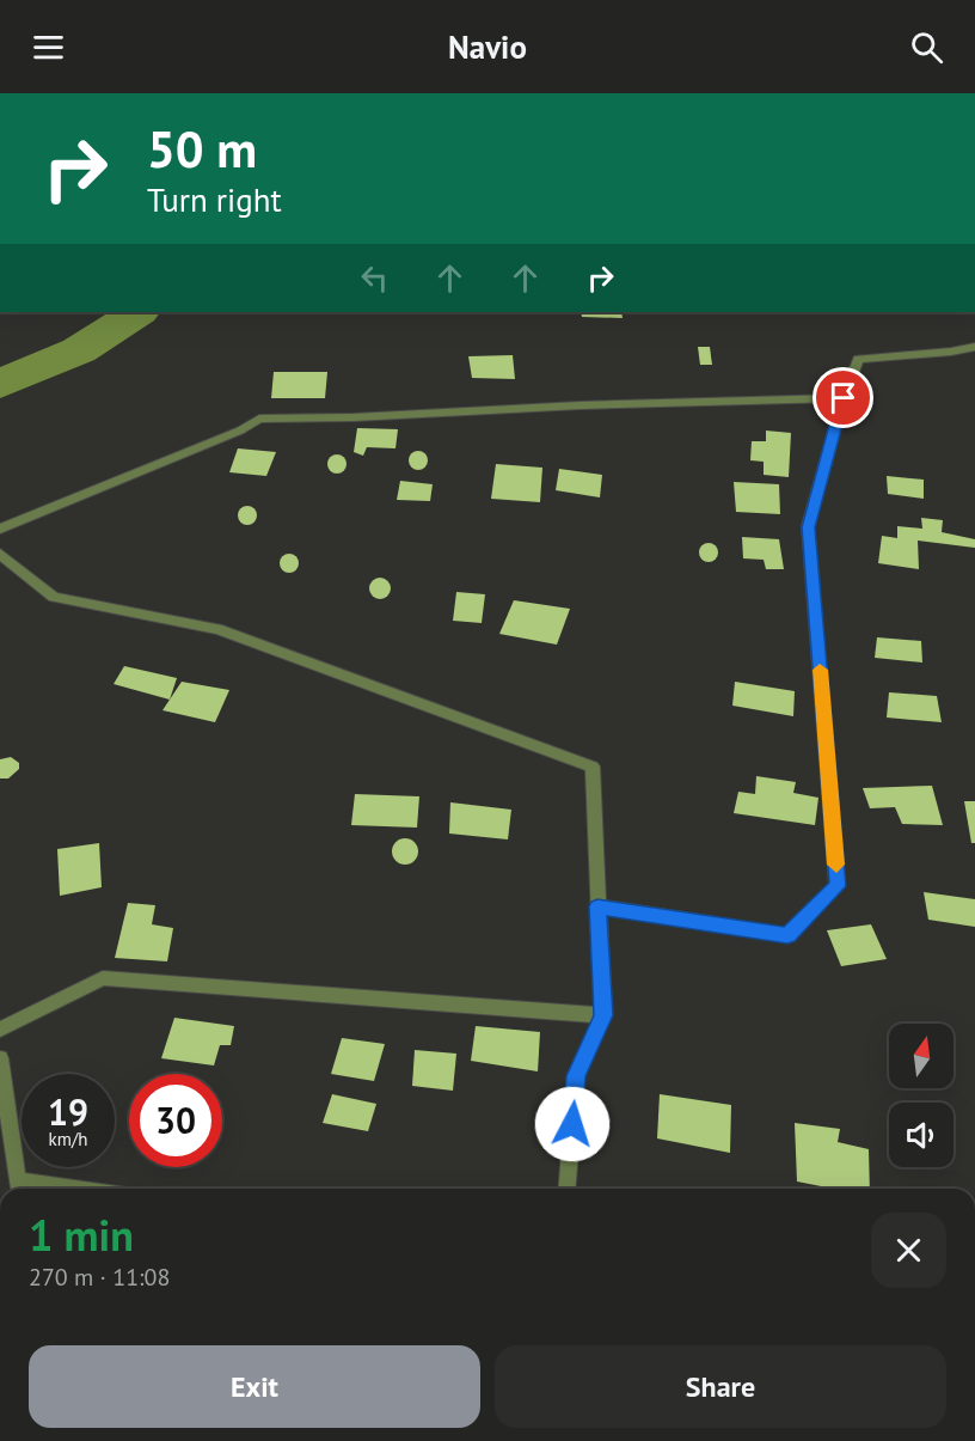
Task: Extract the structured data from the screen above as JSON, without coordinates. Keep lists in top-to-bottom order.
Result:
{
  "north": "top",
  "page": {
    "header": "Navio",
    "turn": ["50 m", "Turn right"],
    "speed": "19 km/h",
    "limit": "30",
    "heading": ["1 min", "270 m · 11:08"],
    "buttons": ["Exit", "Share"]
  }
}
